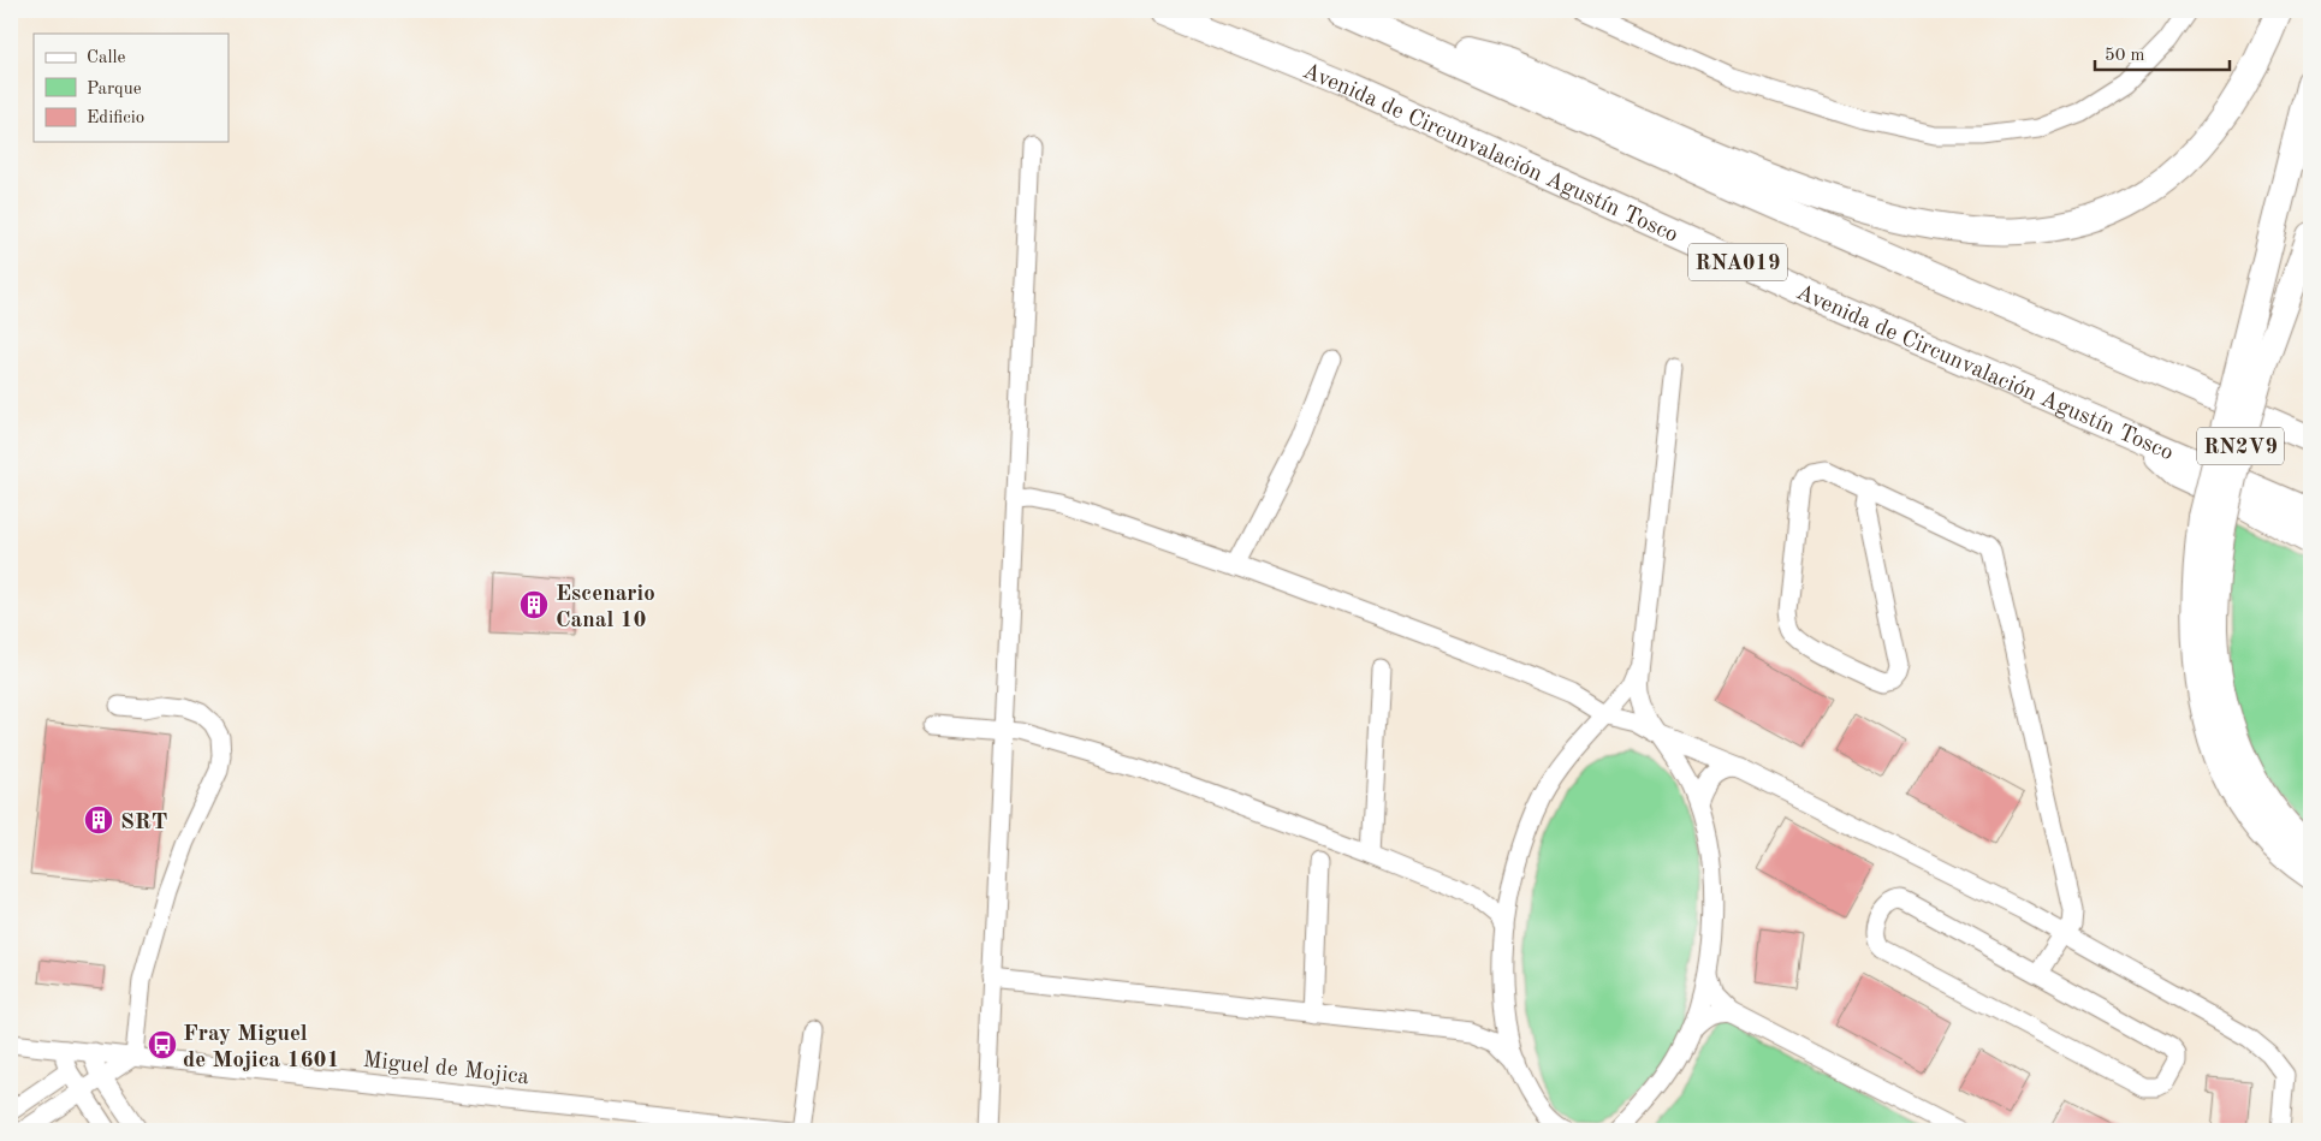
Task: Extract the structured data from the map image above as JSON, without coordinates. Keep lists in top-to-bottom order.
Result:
{
  "streets": {
    "highway": ["Avenida de Circunvalación Agustín Tosco", "RNA019", "RN2V9"],
    "street": ["Miguel de Mojica"]
  },
  "places": {
    "building": ["Escenario Canal 10", "SRT"],
    "bus stop": ["Fray Miguel de Mojica 1601"]
  },
  "legend": ["Calle", "Parque", "Edificio"],
  "scale_bar": "50 m"
}
